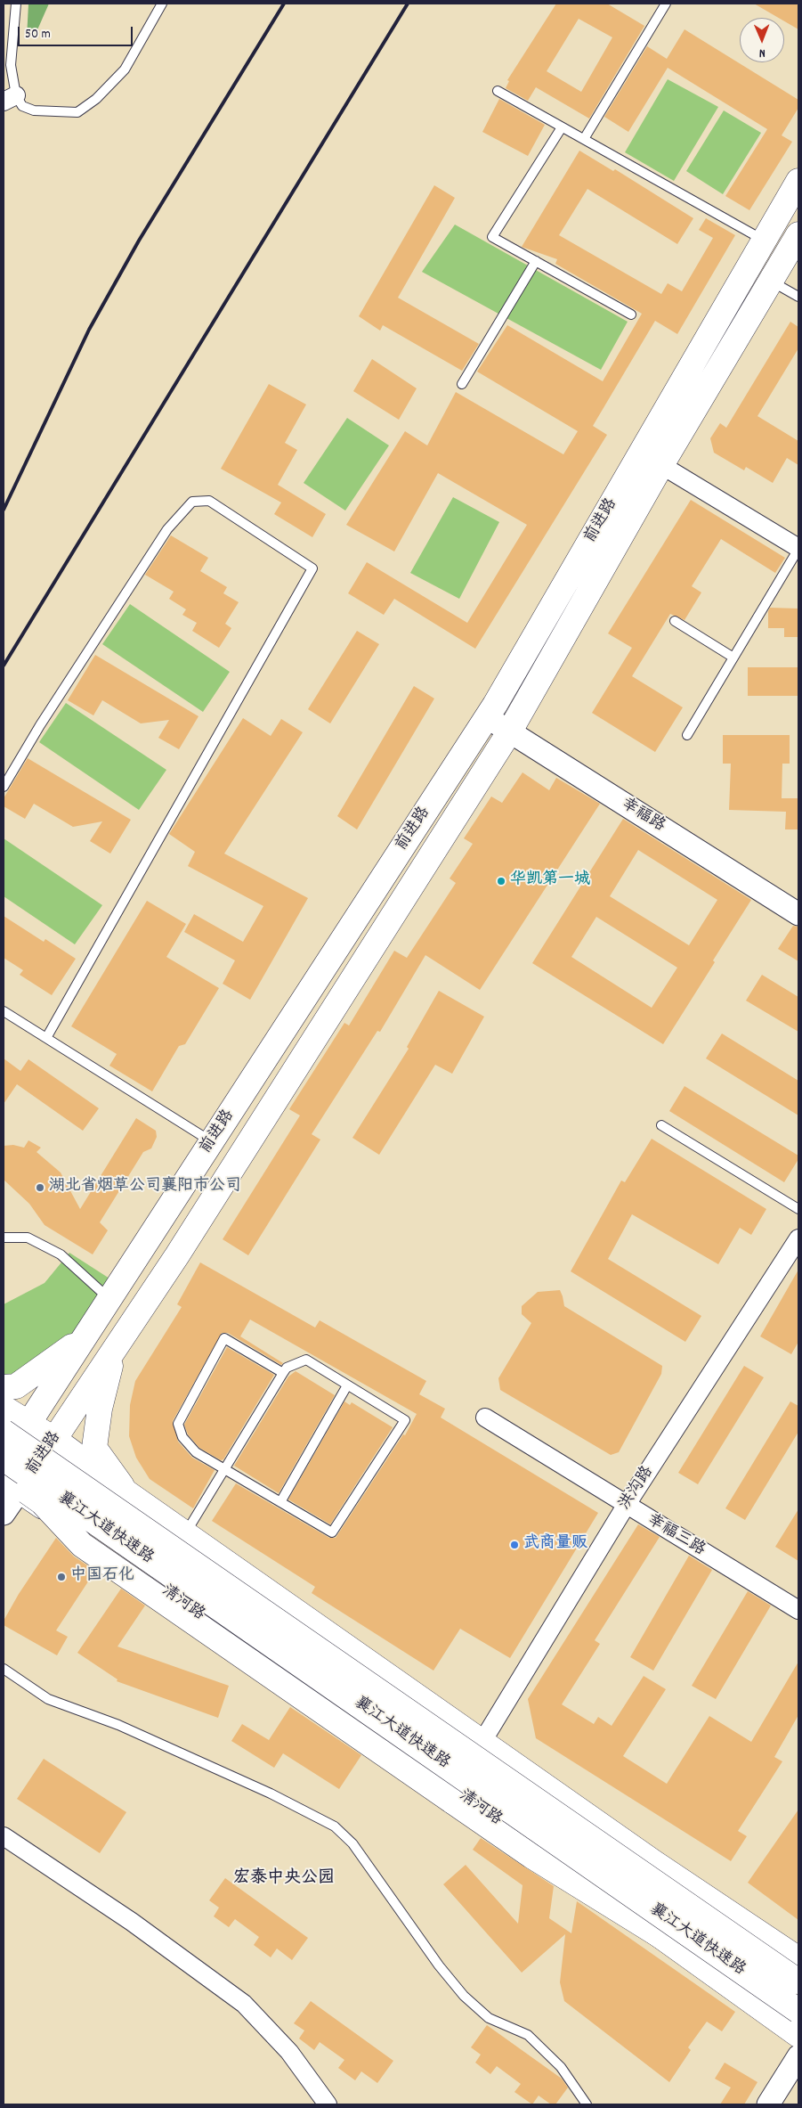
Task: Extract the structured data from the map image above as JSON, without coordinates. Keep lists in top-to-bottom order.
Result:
{
  "streets": {
    "main road": ["前进路", "襄江大道快速路", "清河路"],
    "street": ["幸福路", "洪沟路", "幸福三路"]
  },
  "crossings": [
    ["前进路", "幸福路"],
    ["前进路", "清河路"],
    ["洪沟路", "幸福三路"]
  ],
  "districts": ["宏泰中央公园"],
  "places": [
    "华凯第一城",
    "湖北省烟草公司襄阳市公司",
    "武商量贩",
    "中国石化"
  ],
  "scale_bar": "50 m",
  "north": "bottom"
}
